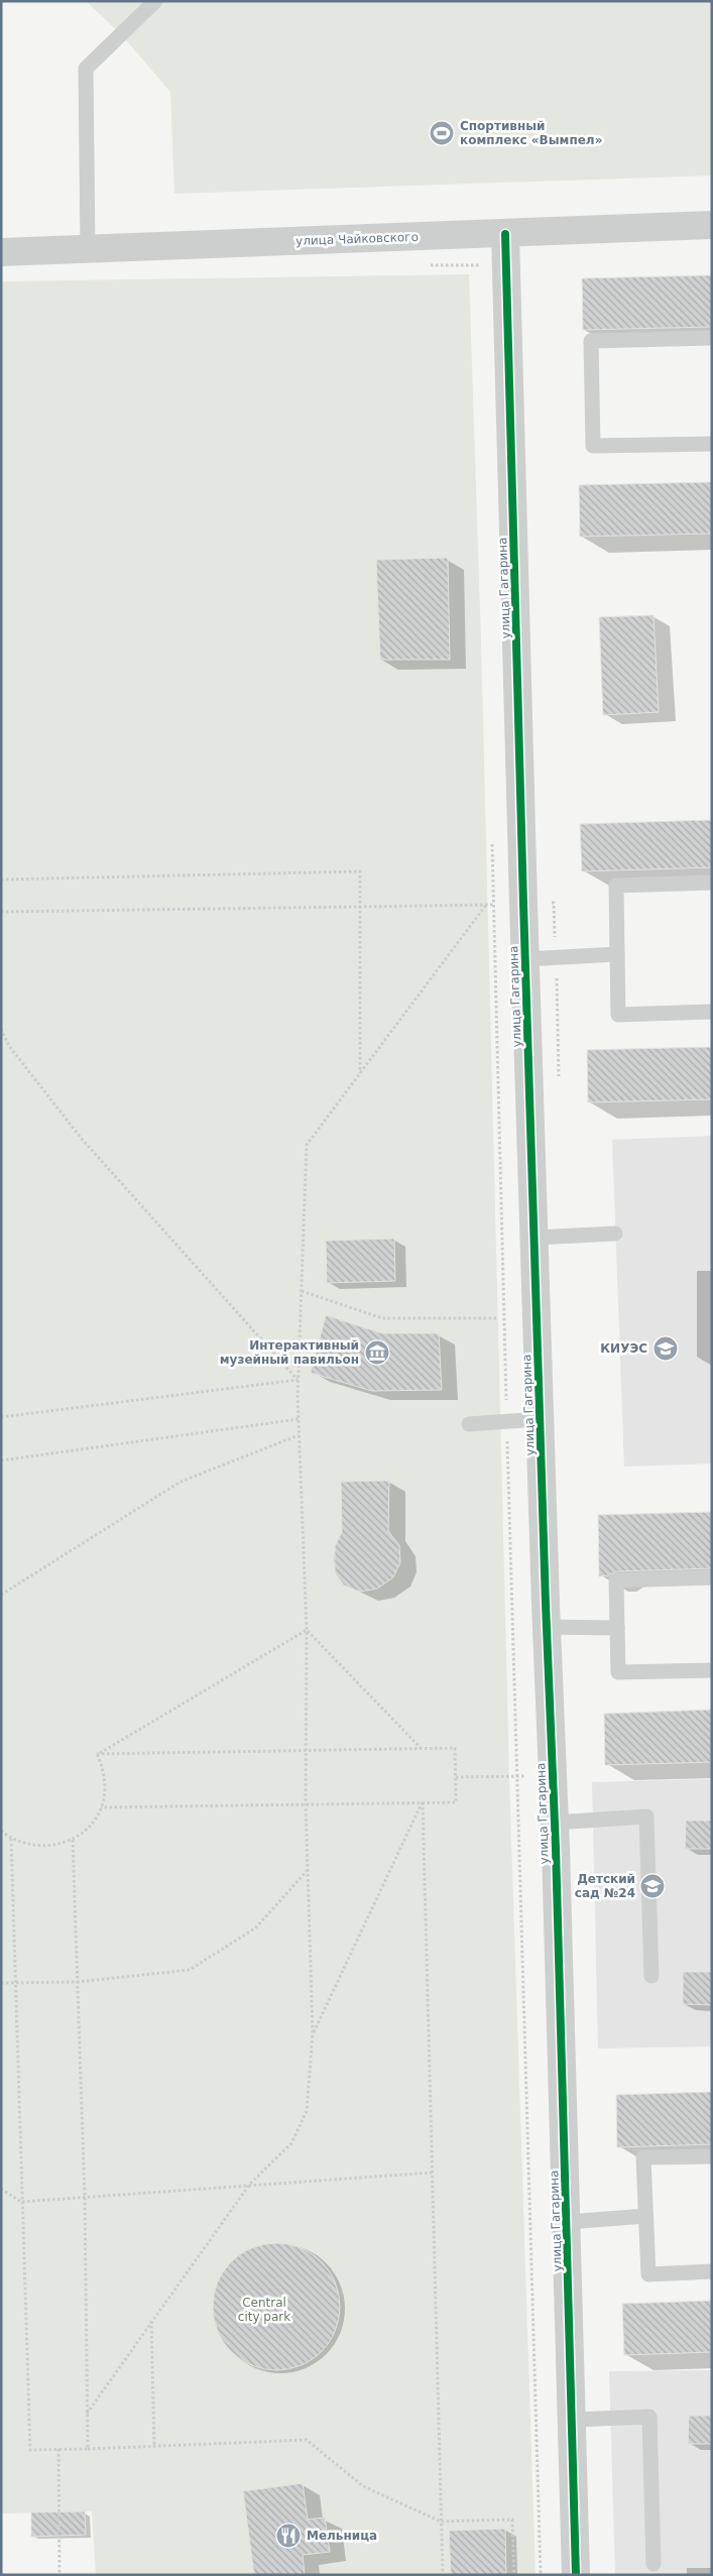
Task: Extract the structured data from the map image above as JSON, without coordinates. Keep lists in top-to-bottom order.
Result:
{
  "streets": {
    "street": ["улица Чайковского", "улица Гагарина"]
  },
  "crossings": [
    ["улица Чайковского", "улица Гагарина"]
  ],
  "parks": ["Central city park"],
  "places": {
    "sports": ["Спортивный комплекс «Вымпел»"],
    "school or university": ["КИУЭС", "Детский сад №24"],
    "museum": ["Интерактивный музейный павильон"],
    "restaurant": ["Мельница"]
  }
}
